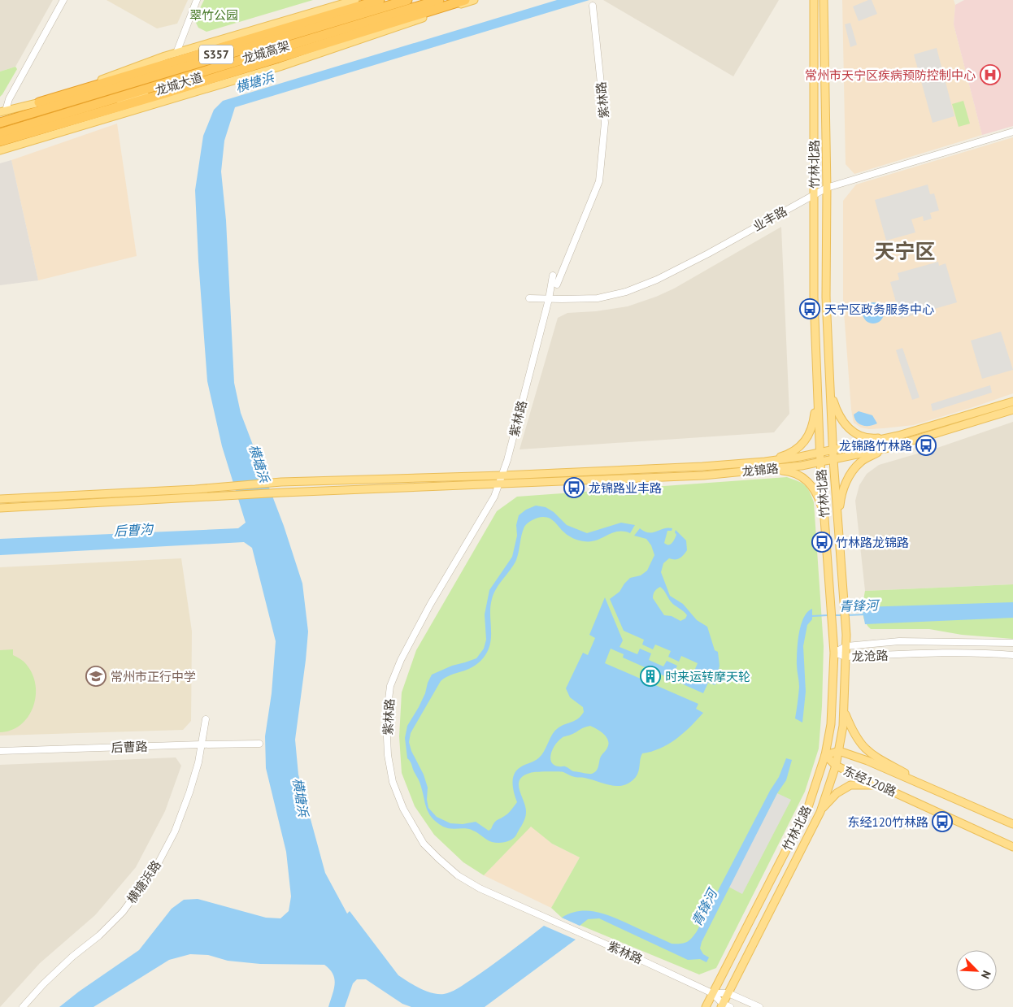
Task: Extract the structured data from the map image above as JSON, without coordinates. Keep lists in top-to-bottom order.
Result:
{
  "streets": {
    "highway": ["龙城高架"],
    "main road": [
      "S357",
      "龙城大道",
      "竹林北路",
      "龙锦路",
      "东经120路"
    ],
    "street": [
      "紫林路",
      "业丰路",
      "龙沧路",
      "后曹路",
      "横塘浜路"
    ]
  },
  "crossings": [
    ["紫林路", "竹林北路"],
    ["紫林路", "业丰路"],
    ["紫林路", "龙锦路"],
    ["竹林北路", "业丰路"],
    ["竹林北路", "龙锦路"],
    ["竹林北路", "龙沧路"],
    ["竹林北路", "东经120路"],
    ["后曹路", "横塘浜路"]
  ],
  "districts": ["天宁区"],
  "water": ["横塘浜", "后曹沟", "青锋河"],
  "parks": ["翠竹公园"],
  "places": {
    "hospital": ["常州市天宁区疾病预防控制中心"],
    "bus stop": [
      "天宁区政务服务中心",
      "龙锦路竹林路",
      "龙锦路业丰路",
      "竹林路龙锦路",
      "东经120竹林路"
    ],
    "school or university": ["常州市正行中学"],
    "building": ["时来运转摩天轮"]
  },
  "north": "bottom right"
}
